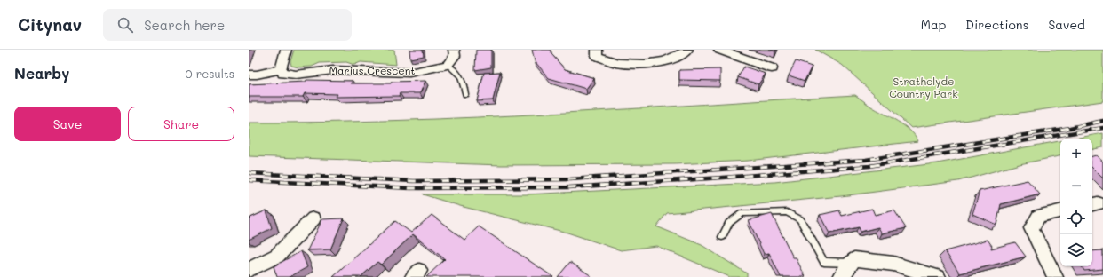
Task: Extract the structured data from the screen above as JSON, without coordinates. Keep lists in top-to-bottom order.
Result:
{
  "streets": {
    "street": ["Marius Crescent"]
  },
  "parks": ["Strathclyde Country Park"],
  "page": {
    "header": "Citynav",
    "search": "Search here",
    "nav": ["Map", "Directions", "Saved"],
    "heading": ["Nearby", "0 results"],
    "buttons": ["Save", "Share"],
    "map_buttons": ["+", "−"]
  }
}
